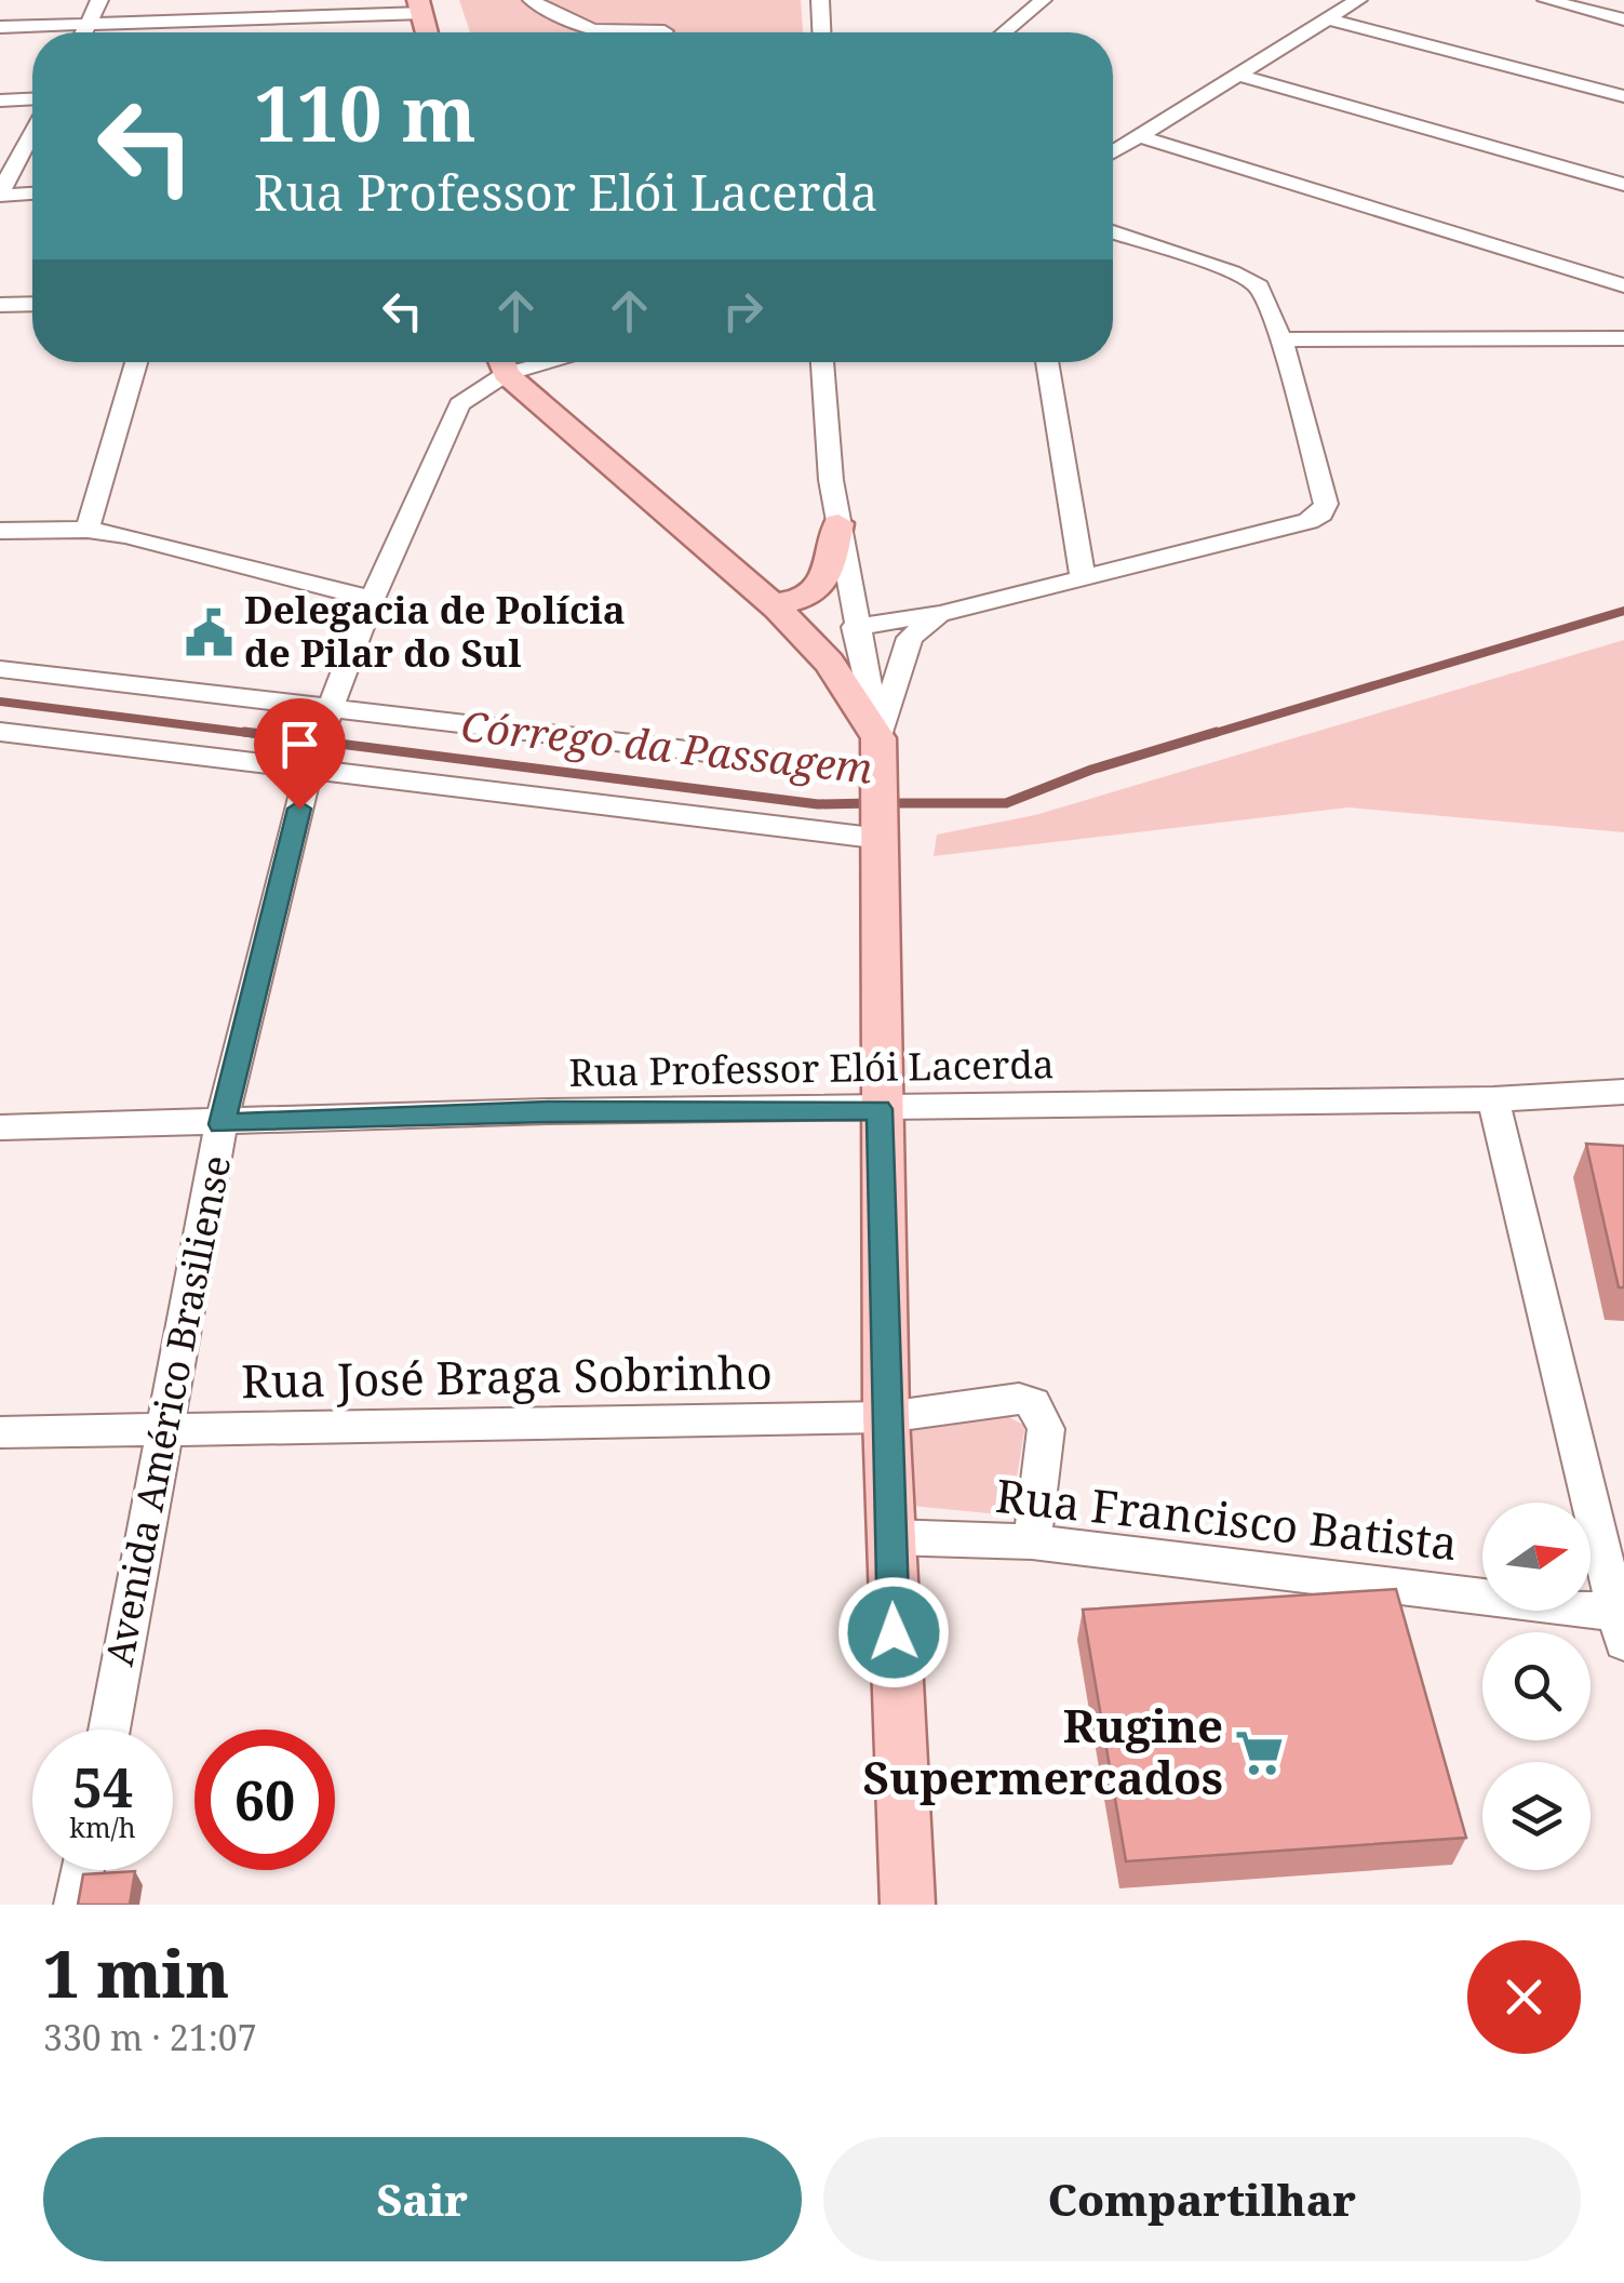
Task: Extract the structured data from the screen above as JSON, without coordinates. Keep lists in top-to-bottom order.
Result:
{
  "streets": {
    "street": [
      "Rua Professor Elói Lacerda",
      "Rua José Braga Sobrinho",
      "Avenida Américo Brasiliense",
      "Rua Francisco Batista"
    ]
  },
  "crossings": [
    ["Rua Professor Elói Lacerda", "Avenida Américo Brasiliense"],
    ["Rua José Braga Sobrinho", "Avenida Américo Brasiliense"],
    ["Rua José Braga Sobrinho", "Rua Francisco Batista"]
  ],
  "water": ["Córrego da Passagem"],
  "places": {
    "public building": ["Delegacia de Polícia de Pilar do Sul"],
    "supermarket": ["Rugine Supermercados"]
  },
  "north": "right",
  "page": {
    "turn": ["110 m", "Rua Professor Elói Lacerda"],
    "speed": "54 km/h",
    "limit": "60",
    "heading": ["1 min", "330 m · 21:07"],
    "buttons": ["Sair", "Compartilhar"]
  }
}
